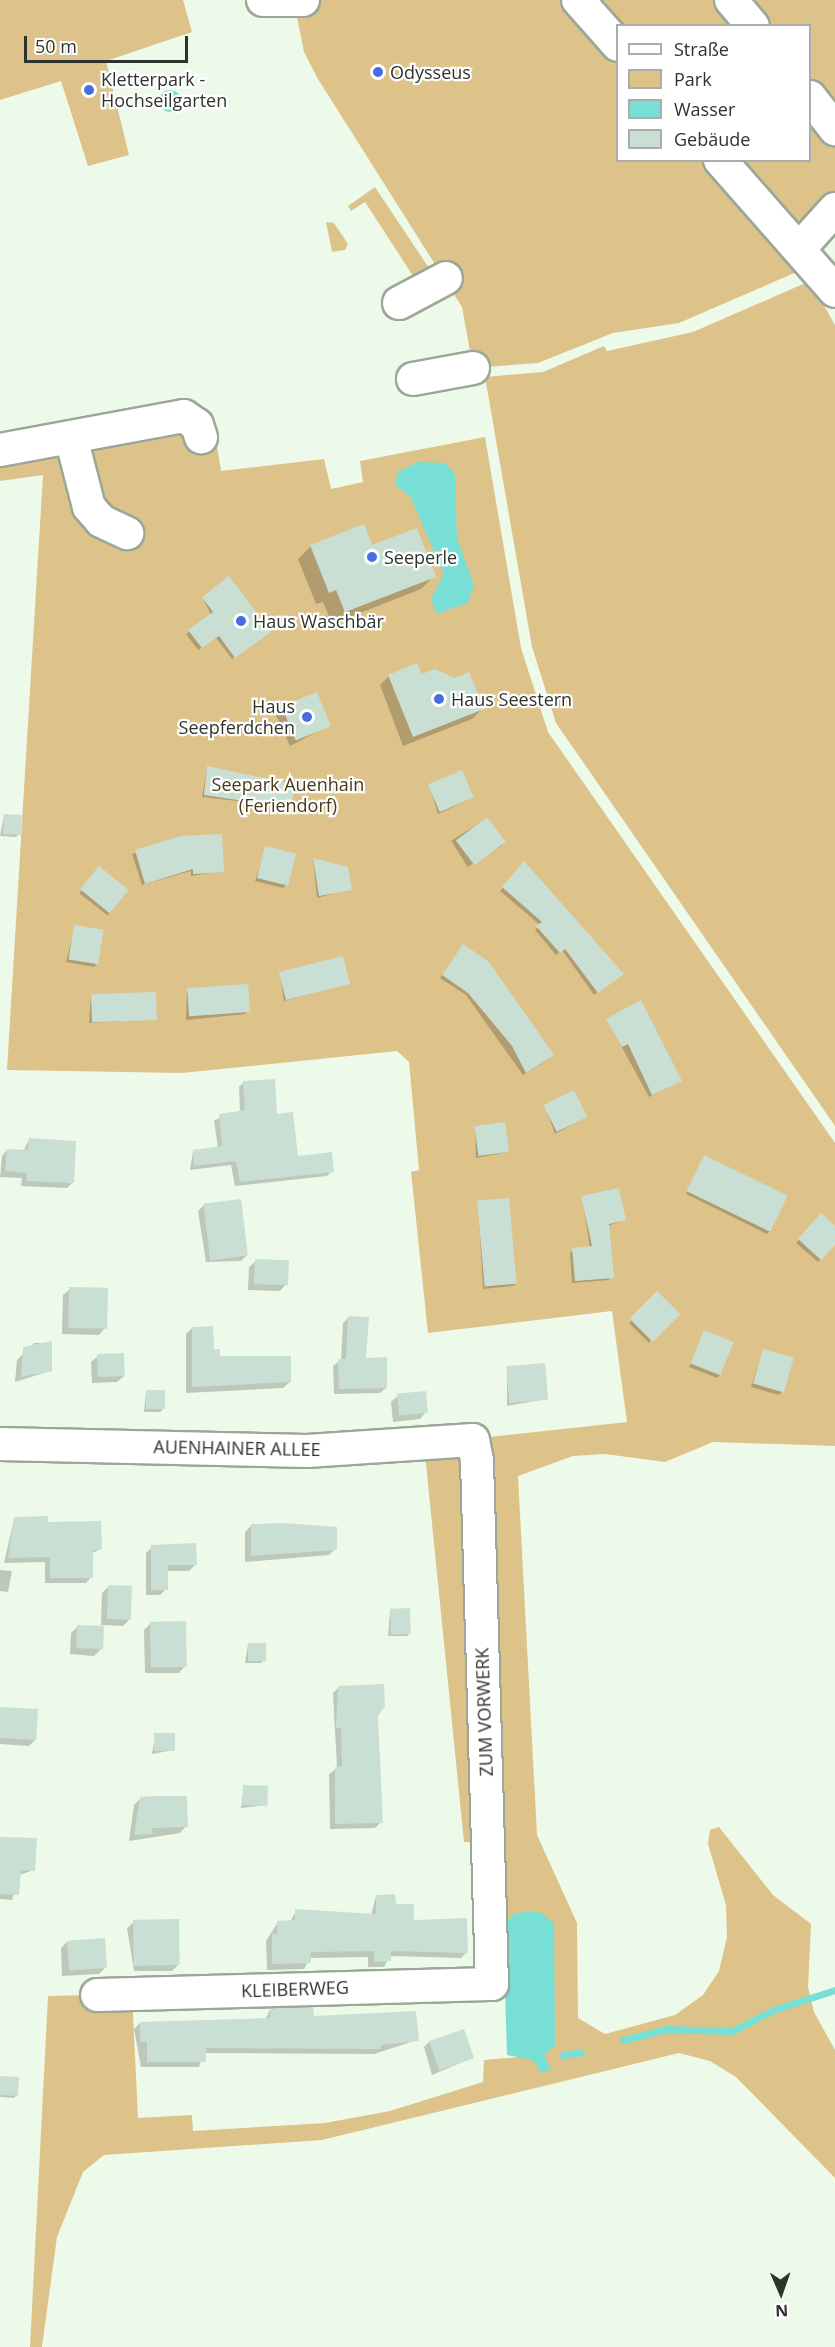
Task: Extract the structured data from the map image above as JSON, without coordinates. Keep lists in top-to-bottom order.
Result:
{
  "streets": {
    "street": ["AUENHAINER ALLEE", "ZUM VORWERK", "KLEIBERWEG"]
  },
  "crossings": [
    ["AUENHAINER ALLEE", "ZUM VORWERK"],
    ["ZUM VORWERK", "KLEIBERWEG"]
  ],
  "parks": ["Seepark Auenhain (Feriendorf)"],
  "places": [
    "Odysseus",
    "Kletterpark - Hochseilgarten",
    "Seeperle",
    "Haus Waschbär",
    "Haus Seestern",
    "Haus Seepferdchen"
  ],
  "legend": [
    "Straße",
    "Park",
    "Wasser",
    "Gebäude"
  ],
  "scale_bar": "50 m",
  "north": "bottom"
}
